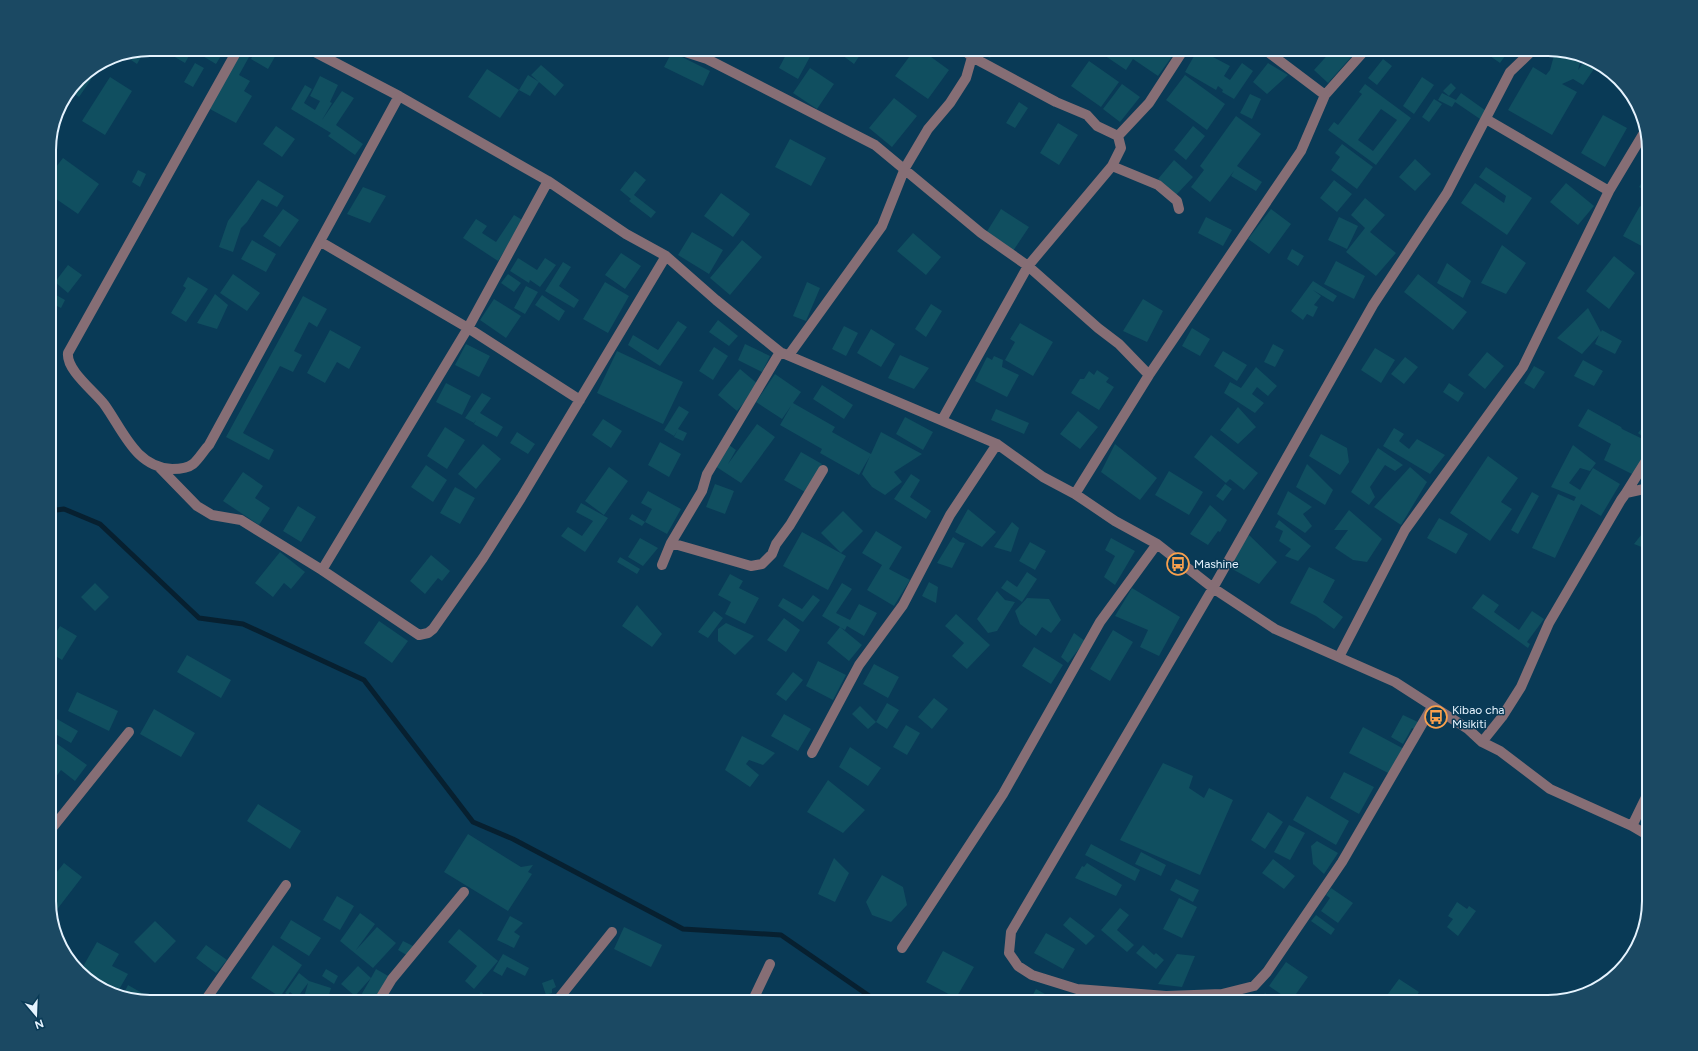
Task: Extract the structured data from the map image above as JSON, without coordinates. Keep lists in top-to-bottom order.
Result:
{
  "places": {
    "bus stop": ["Mashine", "Kibao cha Msikiti"]
  },
  "north": "bottom"
}
